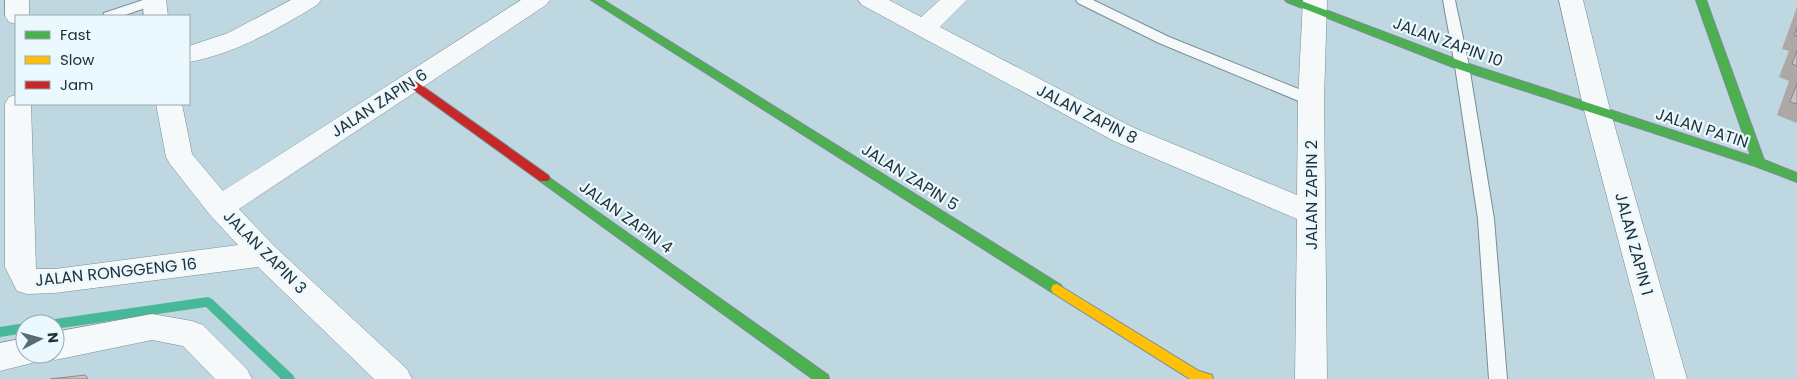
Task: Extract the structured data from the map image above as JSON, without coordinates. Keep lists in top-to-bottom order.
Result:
{
  "streets": {
    "street": [
      "JALAN ZAPIN 10",
      "JALAN ZAPIN 6",
      "JALAN ZAPIN 8",
      "JALAN PATIN",
      "JALAN ZAPIN 5",
      "JALAN ZAPIN 2",
      "JALAN ZAPIN 4",
      "JALAN ZAPIN 1",
      "JALAN ZAPIN 3",
      "JALAN RONGGENG 16"
    ]
  },
  "crossings": [
    ["JALAN ZAPIN 10", "JALAN PATIN"],
    ["JALAN ZAPIN 10", "JALAN ZAPIN 2"],
    ["JALAN ZAPIN 10", "JALAN ZAPIN 1"],
    ["JALAN ZAPIN 6", "JALAN ZAPIN 4"],
    ["JALAN ZAPIN 6", "JALAN ZAPIN 3"],
    ["JALAN ZAPIN 8", "JALAN ZAPIN 2"],
    ["JALAN PATIN", "JALAN ZAPIN 1"],
    ["JALAN ZAPIN 3", "JALAN RONGGENG 16"]
  ],
  "legend": ["Fast", "Slow", "Jam"],
  "north": "right"
}
